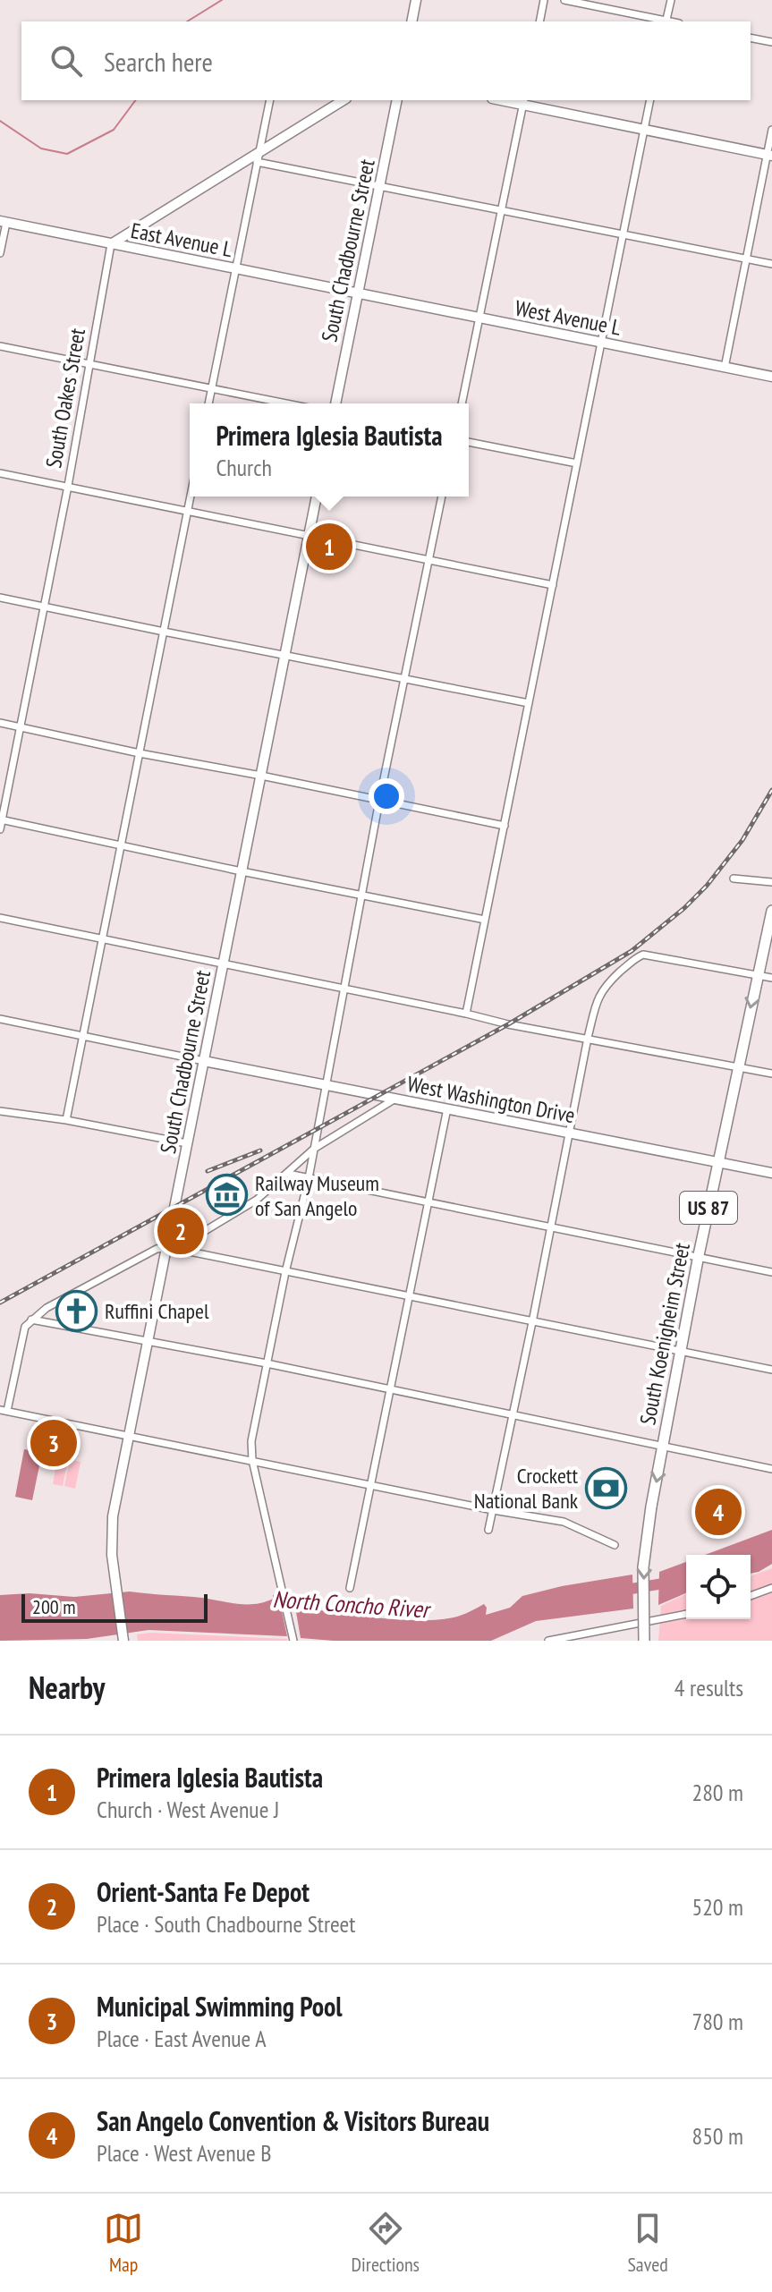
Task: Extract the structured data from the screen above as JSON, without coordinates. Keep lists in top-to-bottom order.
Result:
{
  "streets": {
    "main road": [
      "East Avenue L",
      "South Chadbourne Street",
      "West Avenue L",
      "West Washington Drive",
      "US 87",
      "South Koenigheim Street"
    ],
    "street": ["South Oakes Street"]
  },
  "crossings": [
    ["East Avenue L", "South Chadbourne Street"],
    ["East Avenue L", "West Avenue L"],
    ["East Avenue L", "South Oakes Street"],
    ["South Chadbourne Street", "West Avenue L"],
    ["South Chadbourne Street", "West Washington Drive"],
    ["West Washington Drive", "South Koenigheim Street"]
  ],
  "one_way": ["South Koenigheim Street"],
  "water": ["North Concho River"],
  "places": {
    "museum": ["Railway Museum of San Angelo"],
    "church": ["Ruffini Chapel"],
    "bank": ["Crockett National Bank"]
  },
  "scale_bar": "200 m",
  "page": {
    "search": "Search here",
    "popup": ["Primera Iglesia Bautista", "Church"],
    "pins": [
      "1",
      "2",
      "3",
      "4"
    ],
    "scale": "200 m",
    "heading": ["Nearby", "4 results"],
    "list": [
      {
        "mark": "1",
        "name": "Primera Iglesia Bautista",
        "note": "Church · West Avenue J",
        "value": "280 m"
      },
      {
        "mark": "2",
        "name": "Orient-Santa Fe Depot",
        "note": "Place · South Chadbourne Street",
        "value": "520 m"
      },
      {
        "mark": "3",
        "name": "Municipal Swimming Pool",
        "note": "Place · East Avenue A",
        "value": "780 m"
      },
      {
        "mark": "4",
        "name": "San Angelo Convention & Visitors Bureau",
        "note": "Place · West Avenue B",
        "value": "850 m"
      }
    ],
    "nav": ["Map", "Directions", "Saved"]
  }
}
